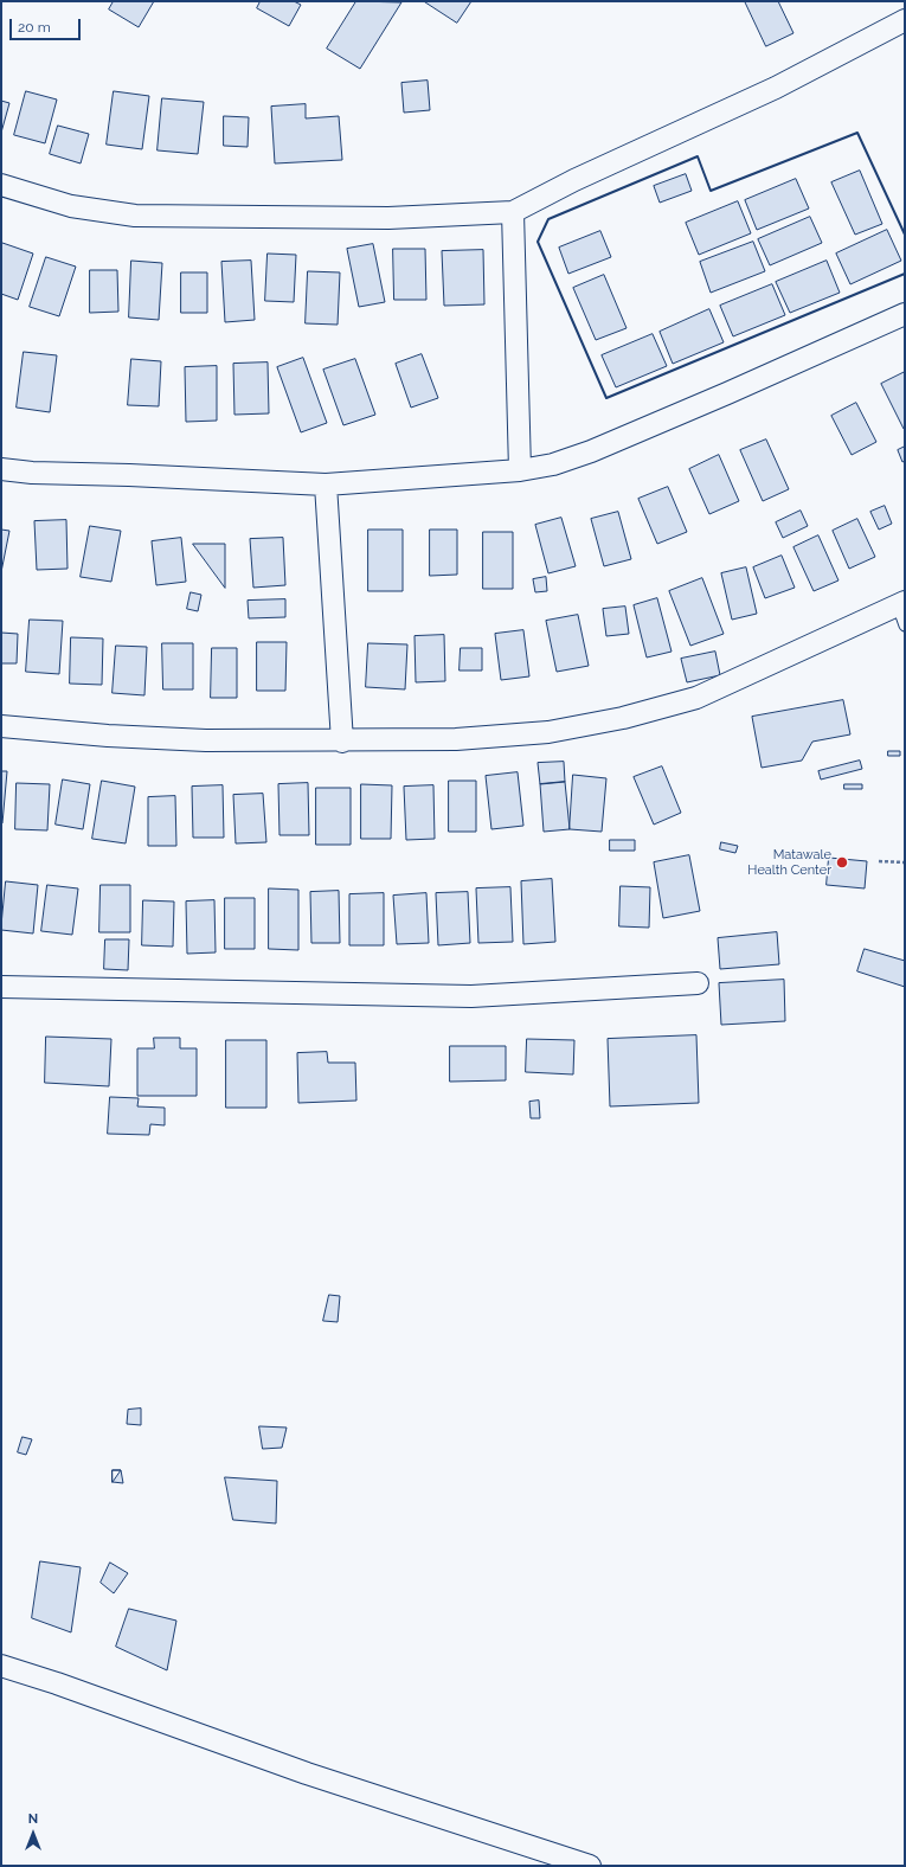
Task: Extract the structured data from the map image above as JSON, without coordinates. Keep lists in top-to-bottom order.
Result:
{
  "places": ["Matawale Health Center"],
  "scale_bar": "20 m",
  "north": "top"
}
